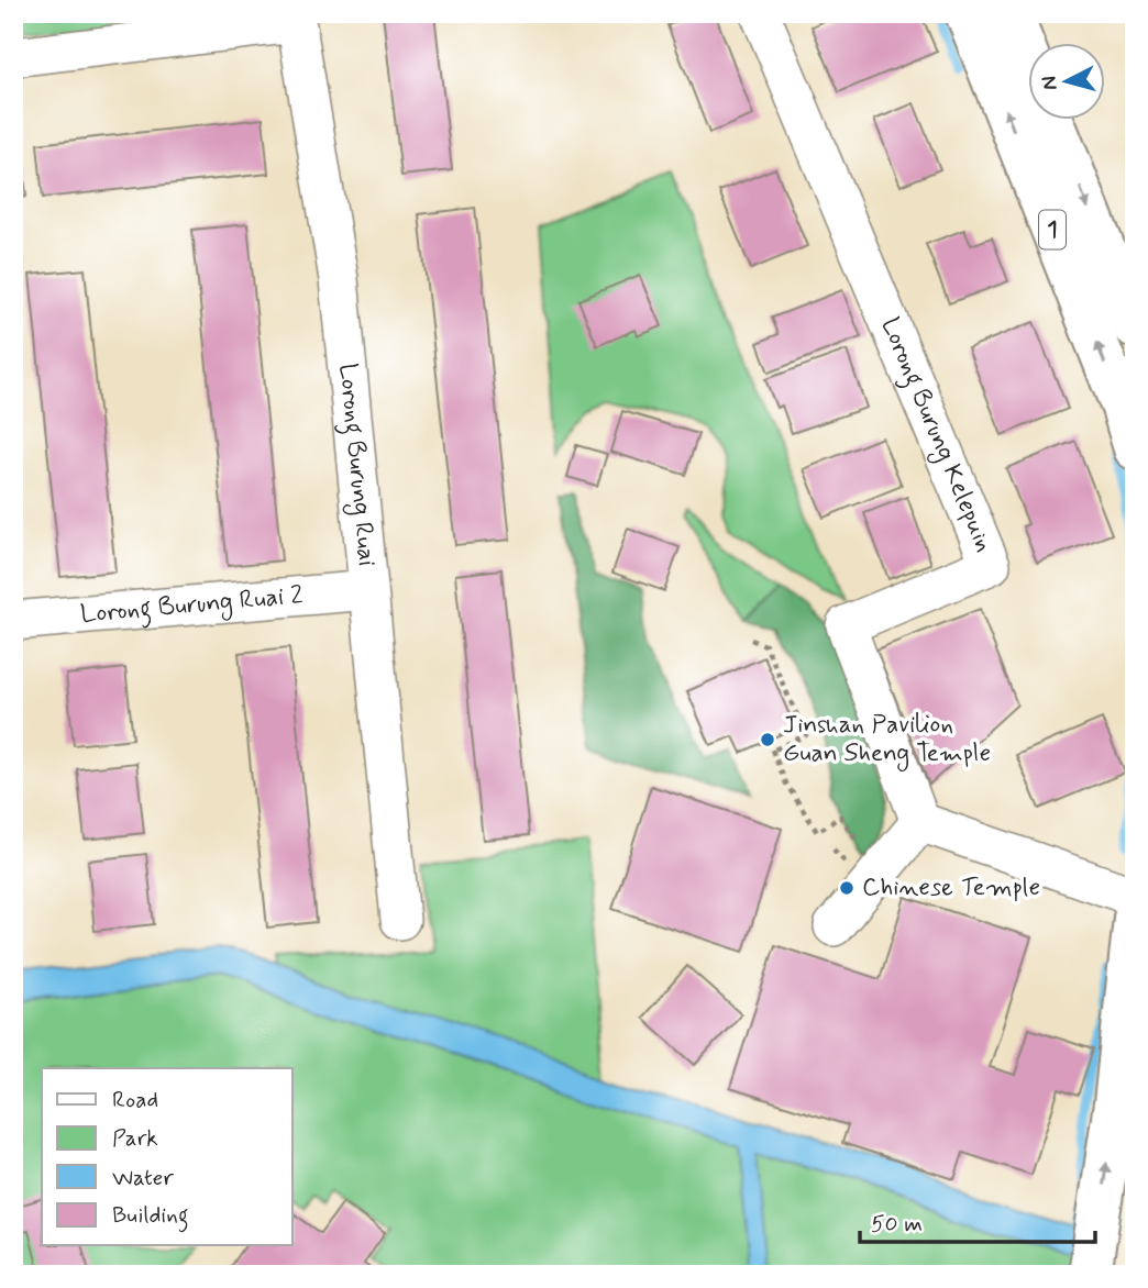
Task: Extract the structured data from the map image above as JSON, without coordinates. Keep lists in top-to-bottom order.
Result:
{
  "streets": {
    "main road": ["1"],
    "street": ["Lorong Burung Kelepuin", "Lorong Burung Ruai", "Lorong Burung Ruai 2"]
  },
  "crossings": [
    ["Lorong Burung Ruai", "Lorong Burung Ruai 2"]
  ],
  "places": ["Jinshan Pavilion Guan Sheng Temple", "Chinese Temple"],
  "legend": [
    "Road",
    "Park",
    "Water",
    "Building"
  ],
  "scale_bar": "50 m",
  "north": "left"
}
